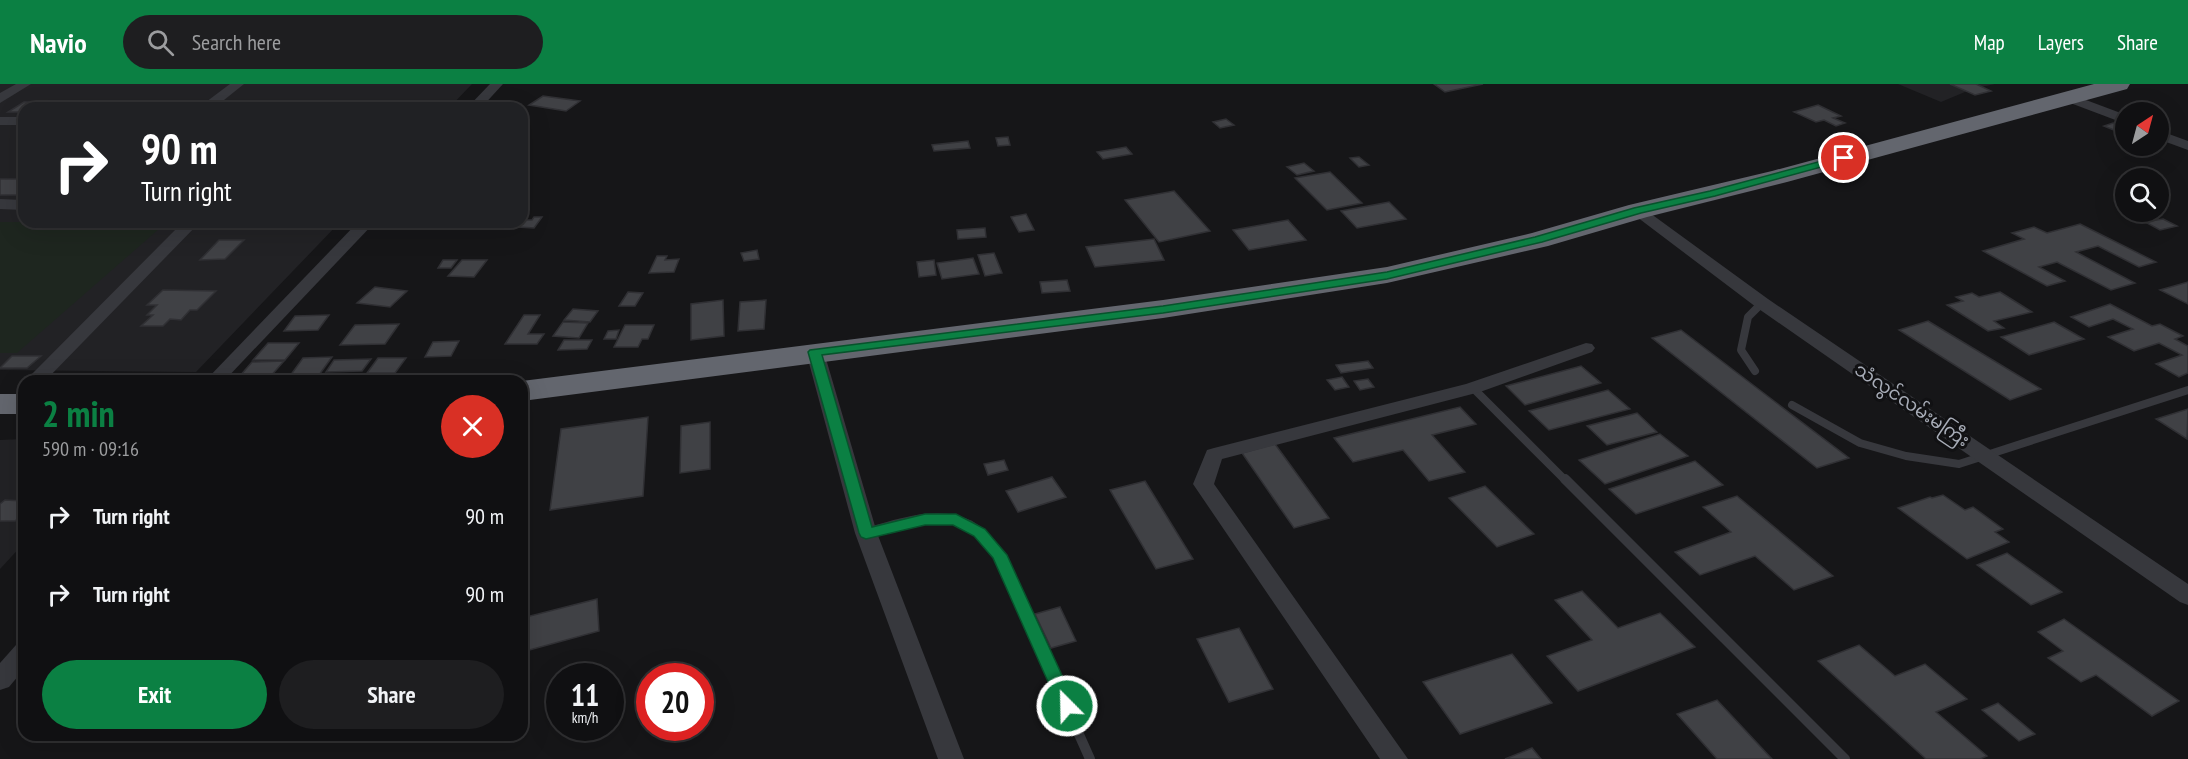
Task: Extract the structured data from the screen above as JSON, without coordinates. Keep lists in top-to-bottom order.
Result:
{
  "streets": {
    "street": ["သံလွင်လမ်းမကြီး"]
  },
  "north": "top right",
  "page": {
    "header": "Navio",
    "search": "Search here",
    "nav": ["Map", "Layers", "Share"],
    "turn": ["90 m", "Turn right"],
    "heading": ["2 min", "590 m · 09:16"],
    "list": [
      {
        "name": "Turn right",
        "value": "90 m"
      },
      {
        "name": "Turn right",
        "value": "90 m"
      }
    ],
    "buttons": ["Exit", "Share"],
    "speed": "11 km/h",
    "limit": "20"
  }
}
